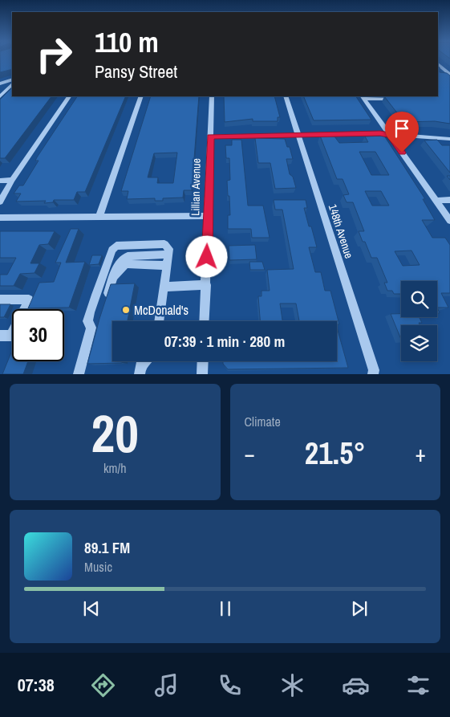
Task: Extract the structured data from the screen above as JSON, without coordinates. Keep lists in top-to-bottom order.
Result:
{
  "streets": {
    "street": ["Lillian Avenue", "148th Avenue"]
  },
  "places": ["McDonald's"],
  "page": {
    "turn": ["110 m", "Pansy Street"],
    "limit": "30",
    "trip": "07:39 · 1 min · 280 m",
    "tile": [
      ["20", "km/h"],
      "Climate"
    ],
    "heat": ["−", "21.5°", "+"],
    "song": ["89.1 FM", "Music"],
    "tabs": "07:38"
  }
}
